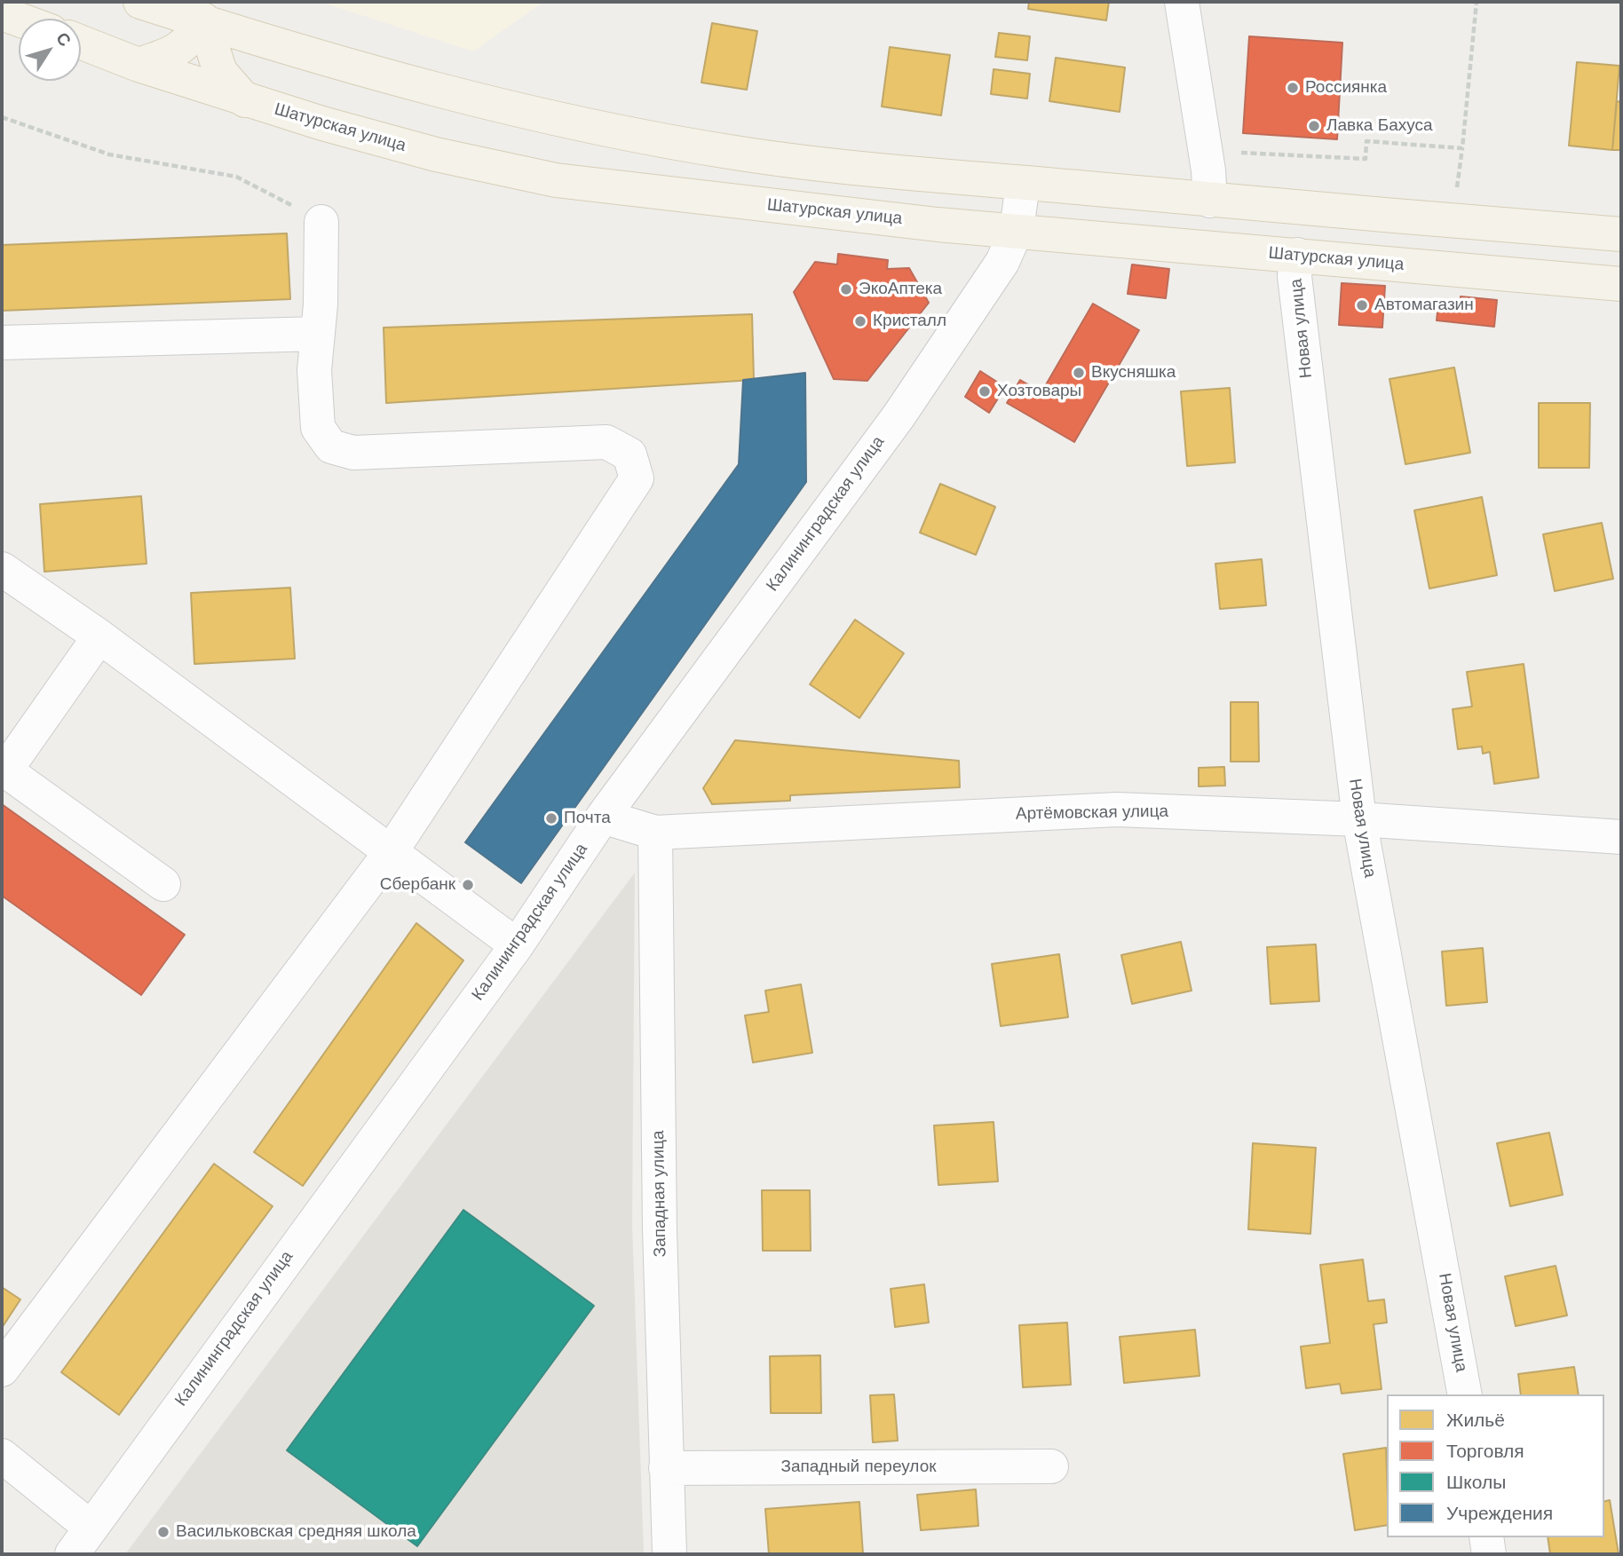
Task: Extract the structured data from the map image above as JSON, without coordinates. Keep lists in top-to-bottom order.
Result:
{
  "streets": {
    "main road": ["Шатурская улица"],
    "street": [
      "Новая улица",
      "Калининградская улица",
      "Артёмовская улица",
      "Западная улица",
      "Западный переулок"
    ]
  },
  "crossings": [
    ["Шатурская улица", "Новая улица"],
    ["Шатурская улица", "Калининградская улица"],
    ["Новая улица", "Артёмовская улица"],
    ["Калининградская улица", "Артёмовская улица"],
    ["Артёмовская улица", "Западная улица"],
    ["Западная улица", "Западный переулок"]
  ],
  "places": [
    "Россиянка",
    "Лавка Бахуса",
    "ЭкоАптека",
    "Автомагазин",
    "Кристалл",
    "Вкусняшка",
    "Хозтовары",
    "Почта",
    "Сбербанк",
    "Васильковская средняя школа"
  ],
  "legend": [
    "Жильё",
    "Торговля",
    "Школы",
    "Учреждения"
  ],
  "north": "top right"
}
